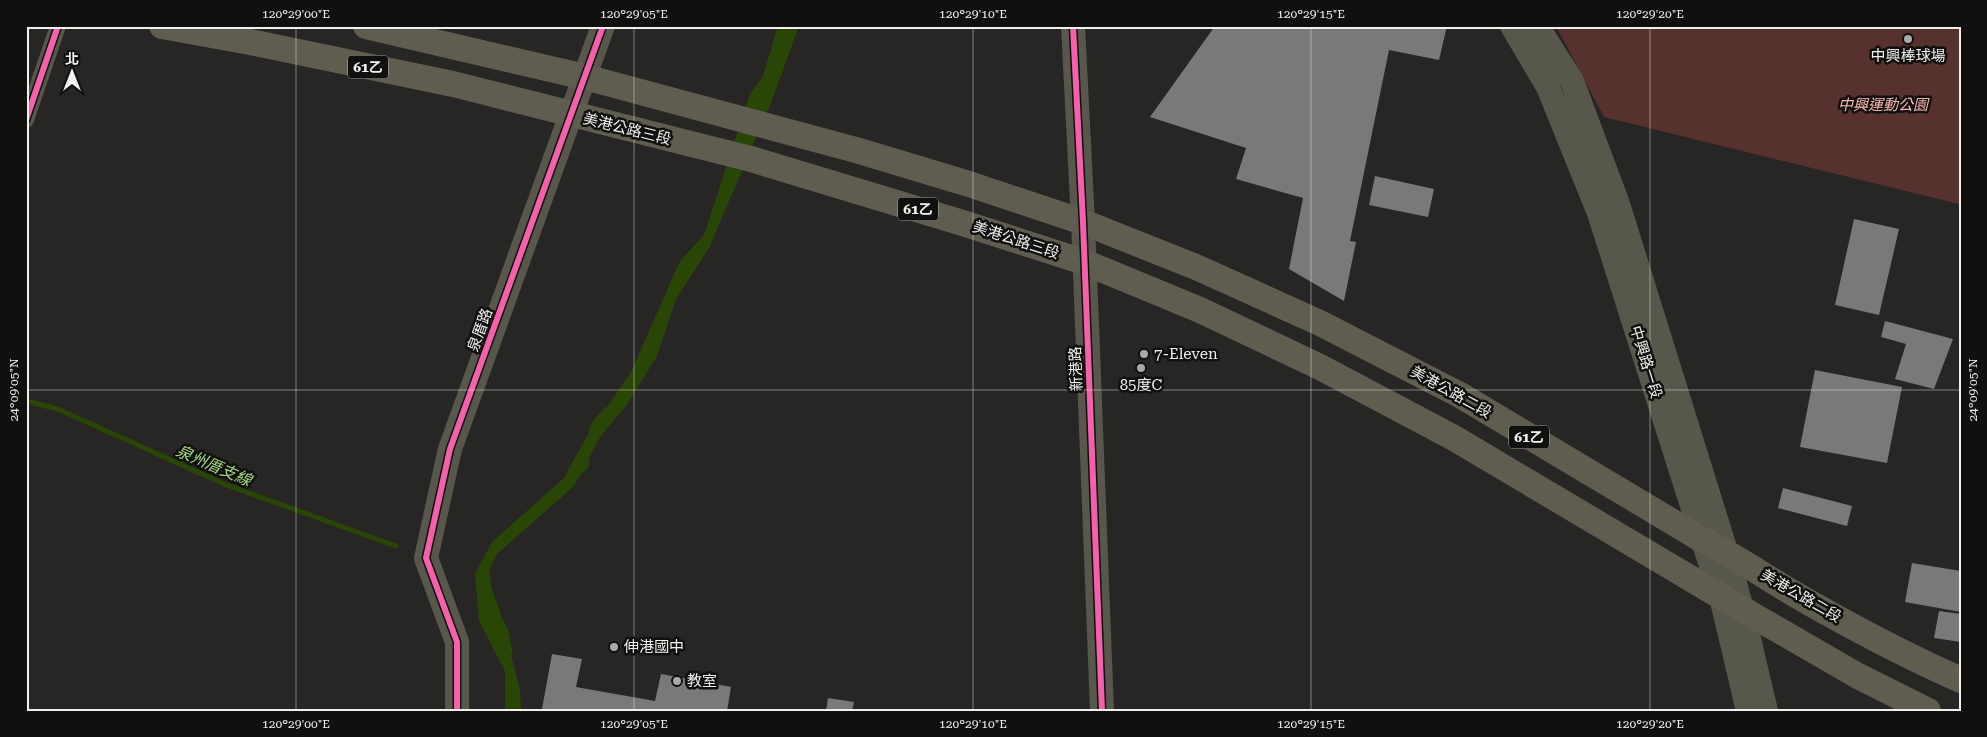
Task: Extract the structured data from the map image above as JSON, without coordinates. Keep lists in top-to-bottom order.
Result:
{
  "streets": {
    "main road": [
      "61乙",
      "美港公路三段",
      "泉厝路",
      "中興路一段",
      "新港路",
      "美港公路二段"
    ]
  },
  "crossings": [
    ["61乙", "美港公路三段"],
    ["61乙", "泉厝路"],
    ["61乙", "中興路一段"],
    ["61乙", "新港路"],
    ["61乙", "美港公路二段"],
    ["美港公路三段", "泉厝路"],
    ["美港公路三段", "新港路"],
    ["中興路一段", "美港公路二段"],
    ["新港路", "美港公路二段"]
  ],
  "water": ["泉州厝支線"],
  "parks": ["中興運動公園"],
  "places": [
    "中興棒球場",
    "7-Eleven",
    "85度C",
    "伸港國中",
    "教室"
  ],
  "north": "top",
  "coordinates": [
    "120°29'00\"E",
    "120°29'05\"E",
    "120°29'10\"E",
    "120°29'15\"E",
    "120°29'20\"E",
    "24°09'05\"N"
  ]
}
